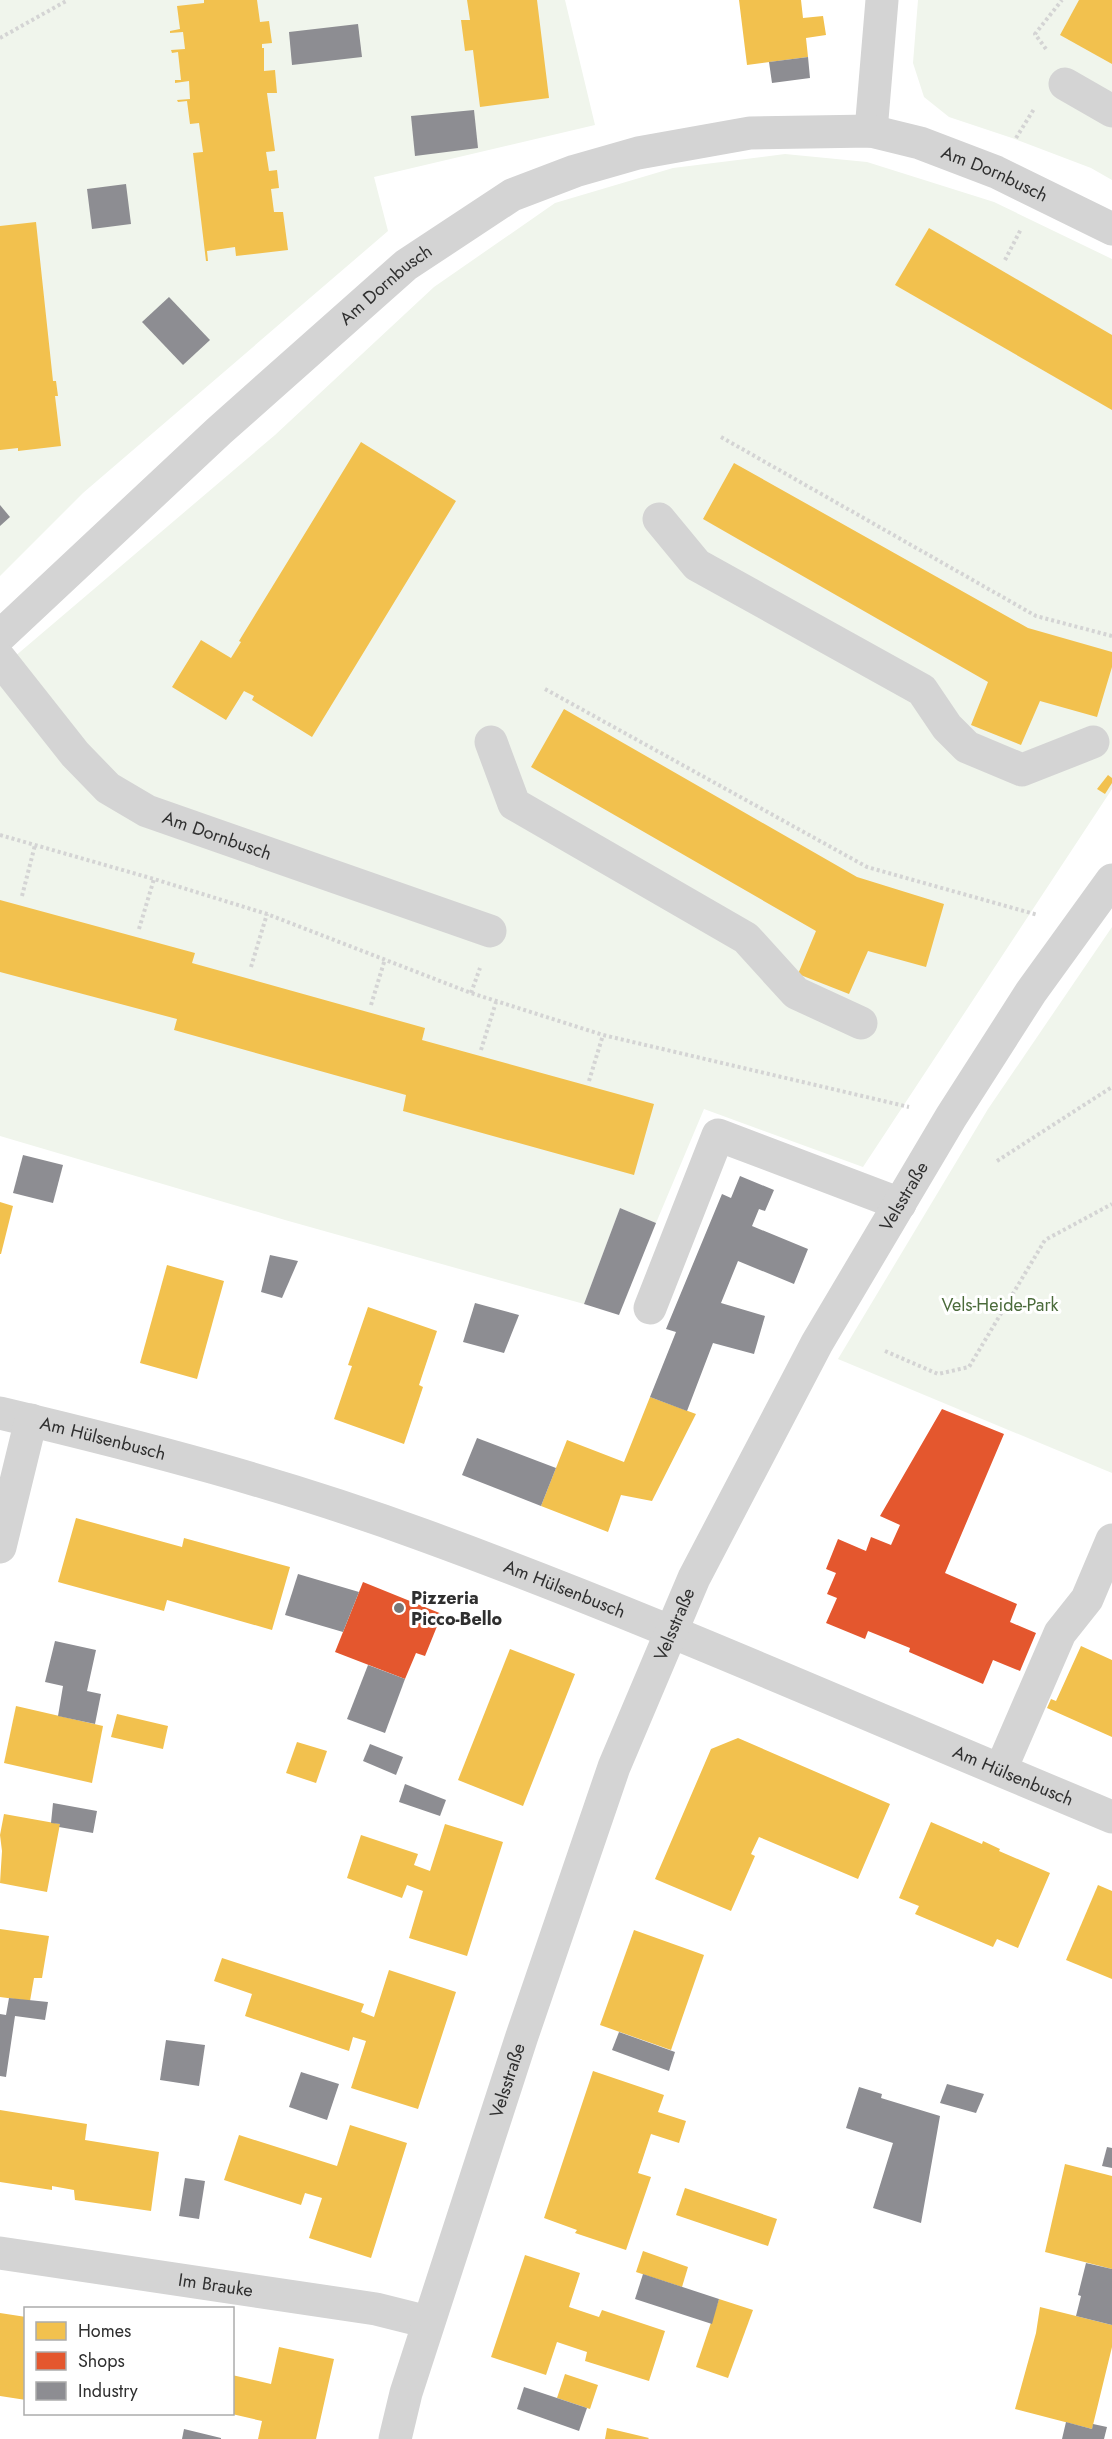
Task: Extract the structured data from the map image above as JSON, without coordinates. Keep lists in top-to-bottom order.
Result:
{
  "streets": {
    "street": [
      "Am Dornbusch",
      "Velsstraße",
      "Am Hülsenbusch",
      "Im Brauke"
    ]
  },
  "crossings": [
    ["Velsstraße", "Am Hülsenbusch"],
    ["Velsstraße", "Im Brauke"]
  ],
  "parks": ["Vels-Heide-Park"],
  "places": ["Pizzeria Picco-Bello"],
  "legend": ["Homes", "Shops", "Industry"]
}
